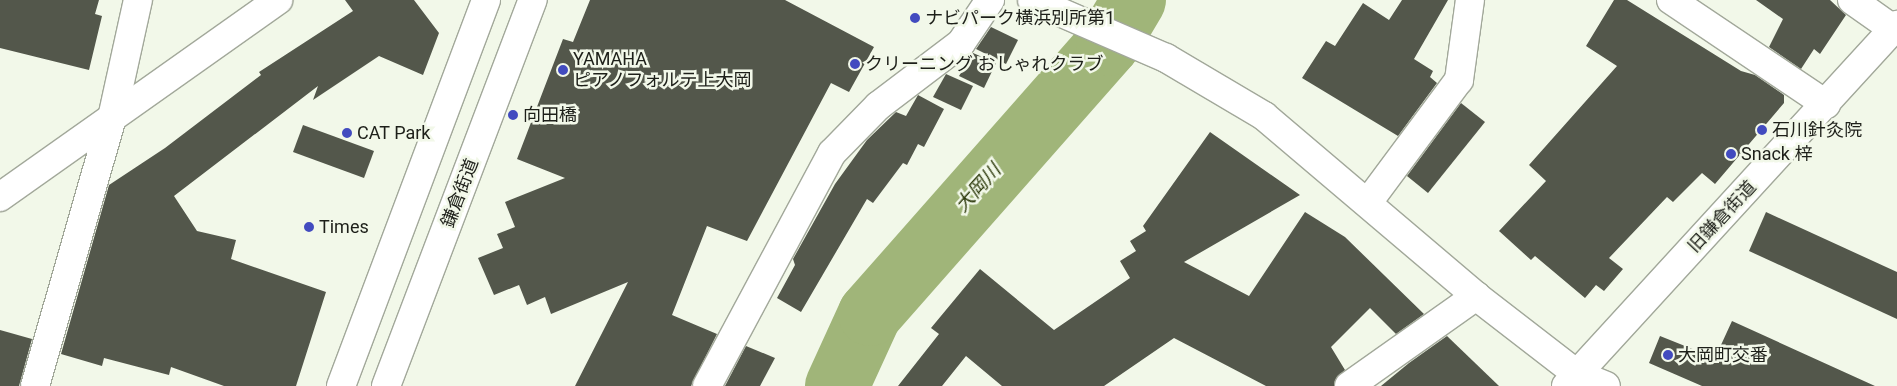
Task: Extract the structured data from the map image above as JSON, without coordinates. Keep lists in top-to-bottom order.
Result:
{
  "streets": {
    "street": ["鎌倉街道", "旧鎌倉街道"]
  },
  "water": ["大岡川"],
  "places": [
    "ナビパーク横浜別所第1",
    "クリーニング おしゃれクラブ",
    "YAMAHA ピアノフォルテ上大岡",
    "向田橋",
    "石川針灸院",
    "CAT Park",
    "Snack 梓",
    "Times",
    "大岡町交番"
  ]
}
